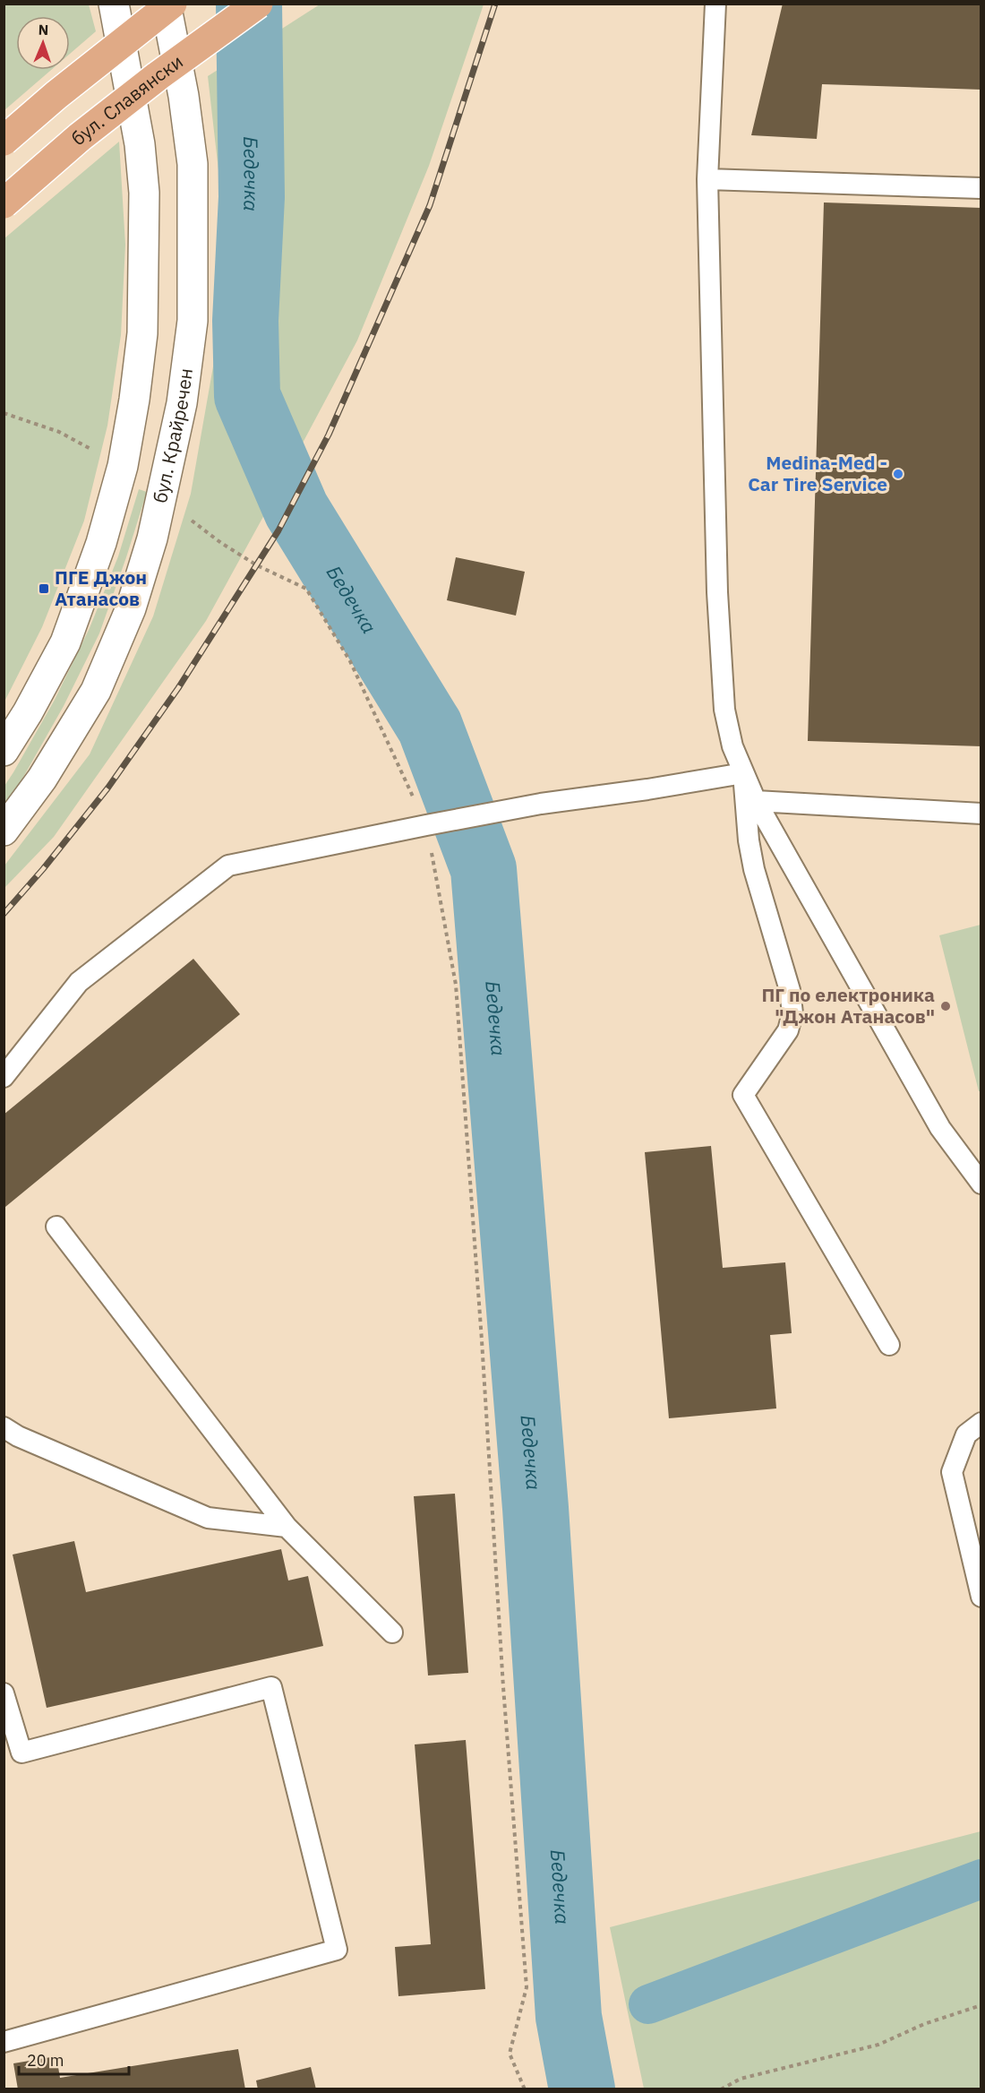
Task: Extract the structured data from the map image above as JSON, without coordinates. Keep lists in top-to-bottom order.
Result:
{
  "streets": {
    "main road": ["бул. Славянски", "бул. Крайречен"]
  },
  "water": ["Бедечка"],
  "places": {
    "other": ["Medina-Med - Car Tire Service", "ПГ по електроника \"Джон Атанасов\""],
    "transit": ["ПГЕ Джон Атанасов"]
  },
  "scale_bar": "20 m",
  "north": "top"
}
